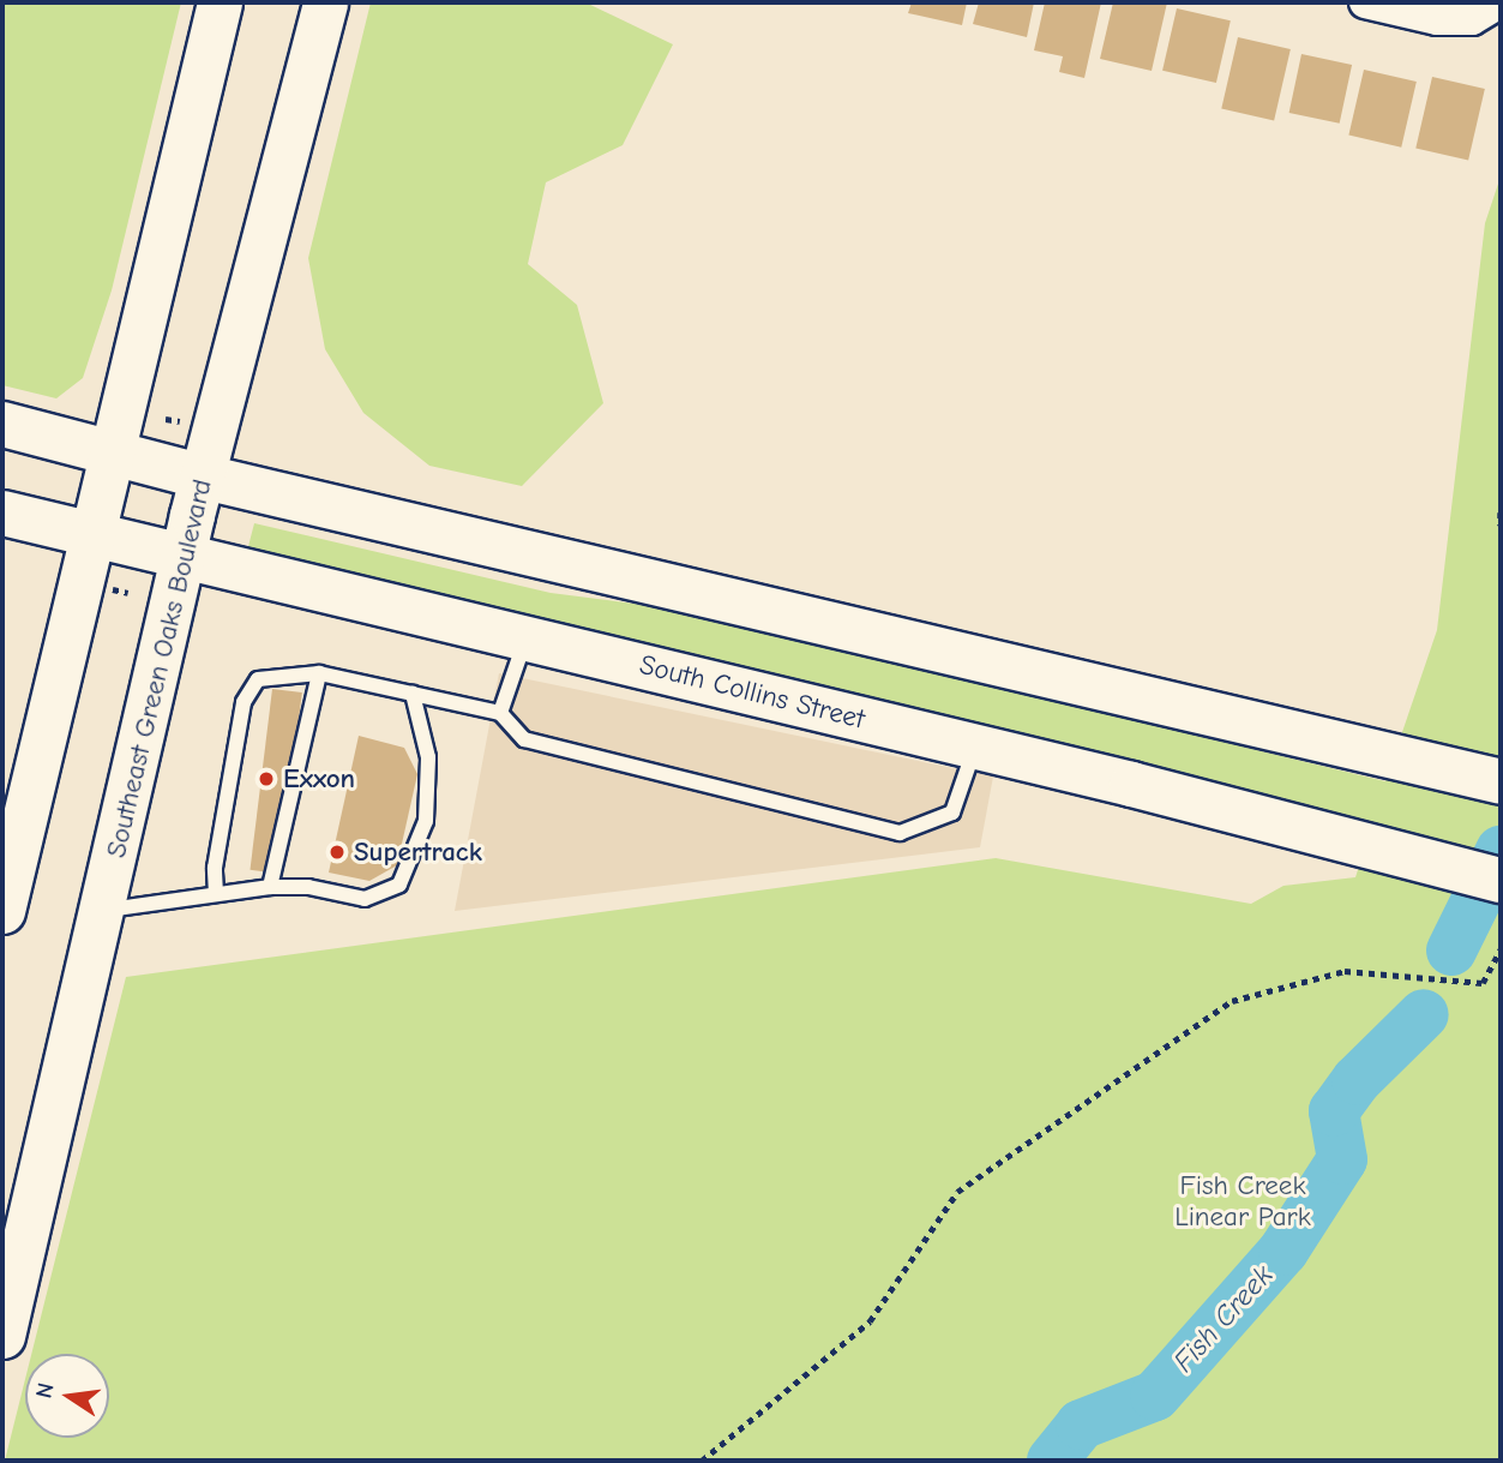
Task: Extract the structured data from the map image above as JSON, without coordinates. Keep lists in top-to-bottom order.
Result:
{
  "streets": {
    "main road": ["Southeast Green Oaks Boulevard", "South Collins Street"]
  },
  "crossings": [
    ["Southeast Green Oaks Boulevard", "South Collins Street"]
  ],
  "water": ["Fish Creek"],
  "parks": ["Fish Creek Linear Park"],
  "places": ["Exxon", "Supertrack"],
  "north": "left"
}
